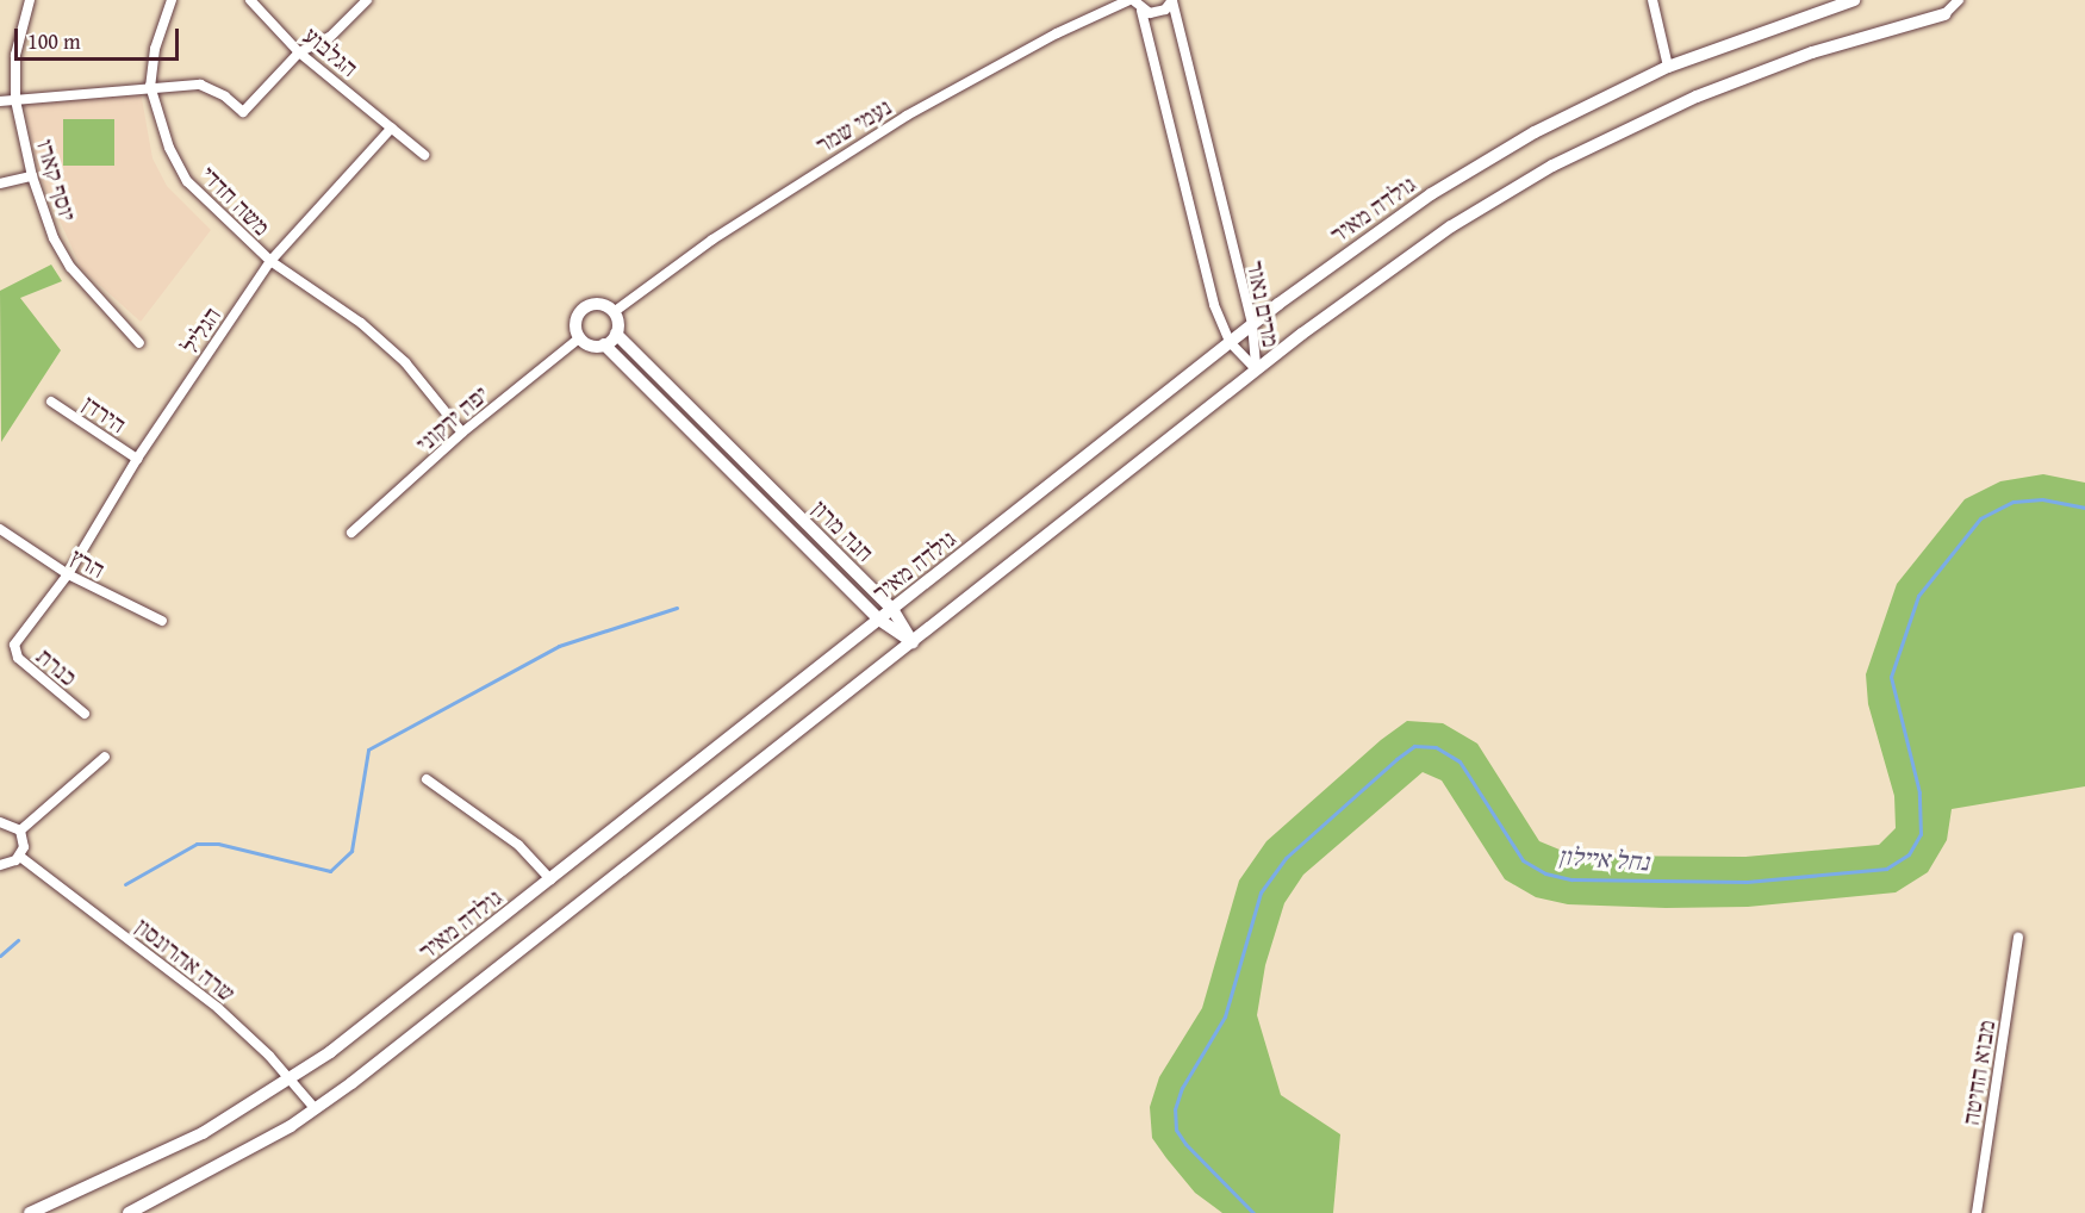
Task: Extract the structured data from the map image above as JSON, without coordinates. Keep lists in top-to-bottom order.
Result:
{
  "streets": {
    "main road": ["גולדה מאיר", "חנה מרון"],
    "street": [
      "הגלבוע",
      "נעמי שמר",
      "יוסף קארו",
      "משה חדדי",
      "מרים נאור",
      "הגליל",
      "הירדן",
      "יפה ירקוני",
      "הרץ",
      "כנרת",
      "שרה אהרונסון",
      "מבוא החיטה"
    ]
  },
  "crossings": [
    ["הגלבוע", "הגליל"],
    ["נעמי שמר", "יפה ירקוני"],
    ["נעמי שמר", "חנה מרון"],
    ["משה חדדי", "הגליל"],
    ["משה חדדי", "יפה ירקוני"],
    ["גולדה מאיר", "מרים נאור"],
    ["גולדה מאיר", "חנה מרון"],
    ["גולדה מאיר", "שרה אהרונסון"],
    ["הגליל", "הירדן"],
    ["הגליל", "הרץ"],
    ["הגליל", "כנרת"],
    ["יפה ירקוני", "חנה מרון"],
    ["הרץ", "כנרת"]
  ],
  "water": ["נחל איילון"],
  "scale_bar": "100 m"
}
